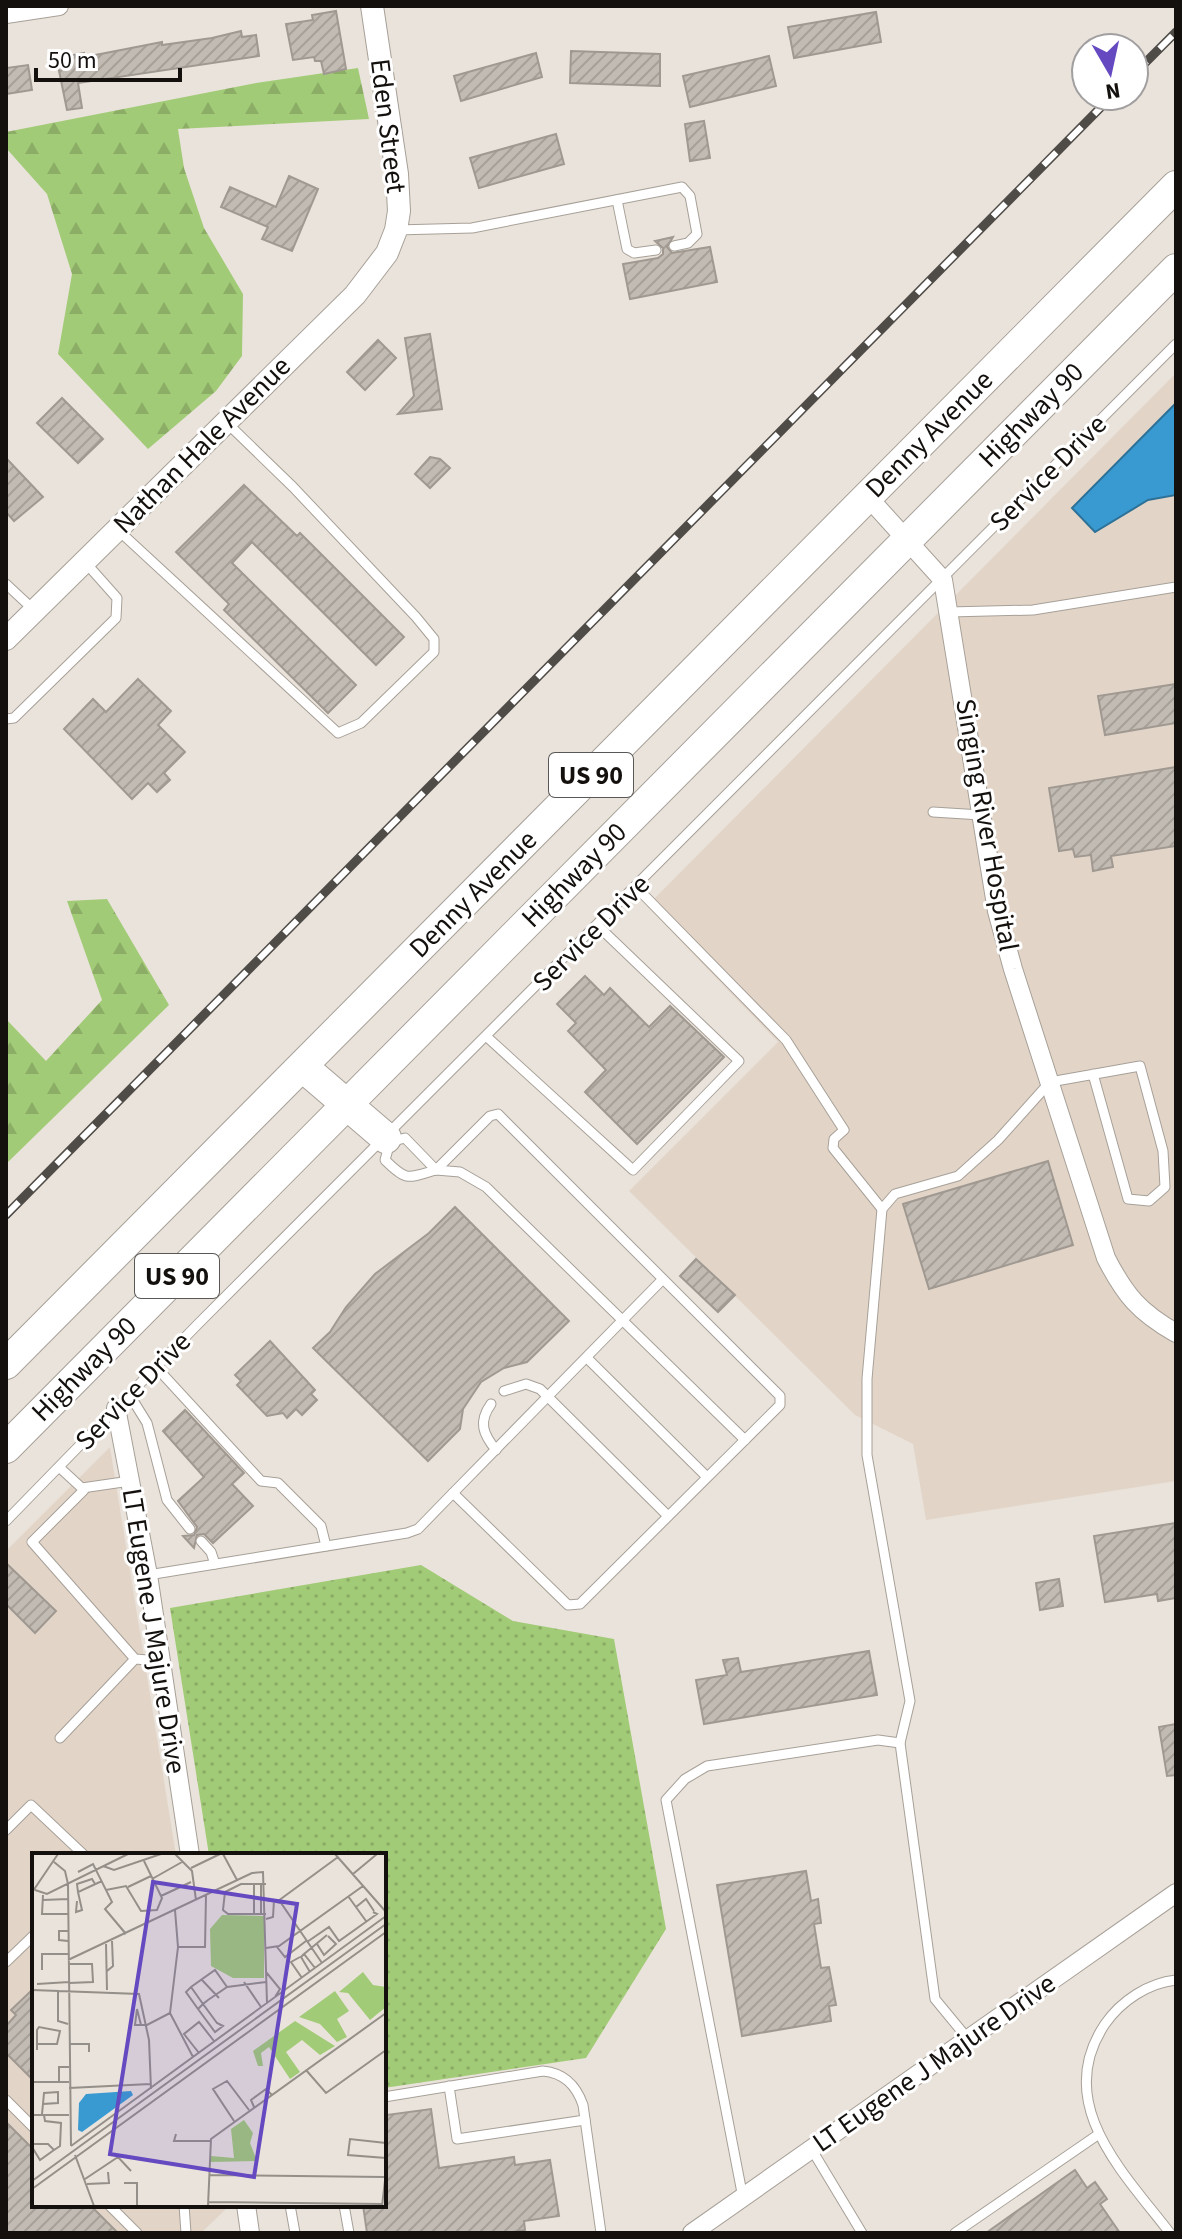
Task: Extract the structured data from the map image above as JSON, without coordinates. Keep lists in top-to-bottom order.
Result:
{
  "streets": {
    "main road": ["Highway 90", "Denny Avenue", "US 90"],
    "street": [
      "Eden Street",
      "Nathan Hale Avenue",
      "Singing River Hospital",
      "LT Eugene J Majure Drive"
    ],
    "lane": ["Service Drive"]
  },
  "crossings": [
    ["Eden Street", "Nathan Hale Avenue"],
    ["Service Drive", "Singing River Hospital"],
    ["Service Drive", "LT Eugene J Majure Drive"]
  ],
  "scale_bar": "50 m",
  "north": "bottom"
}
